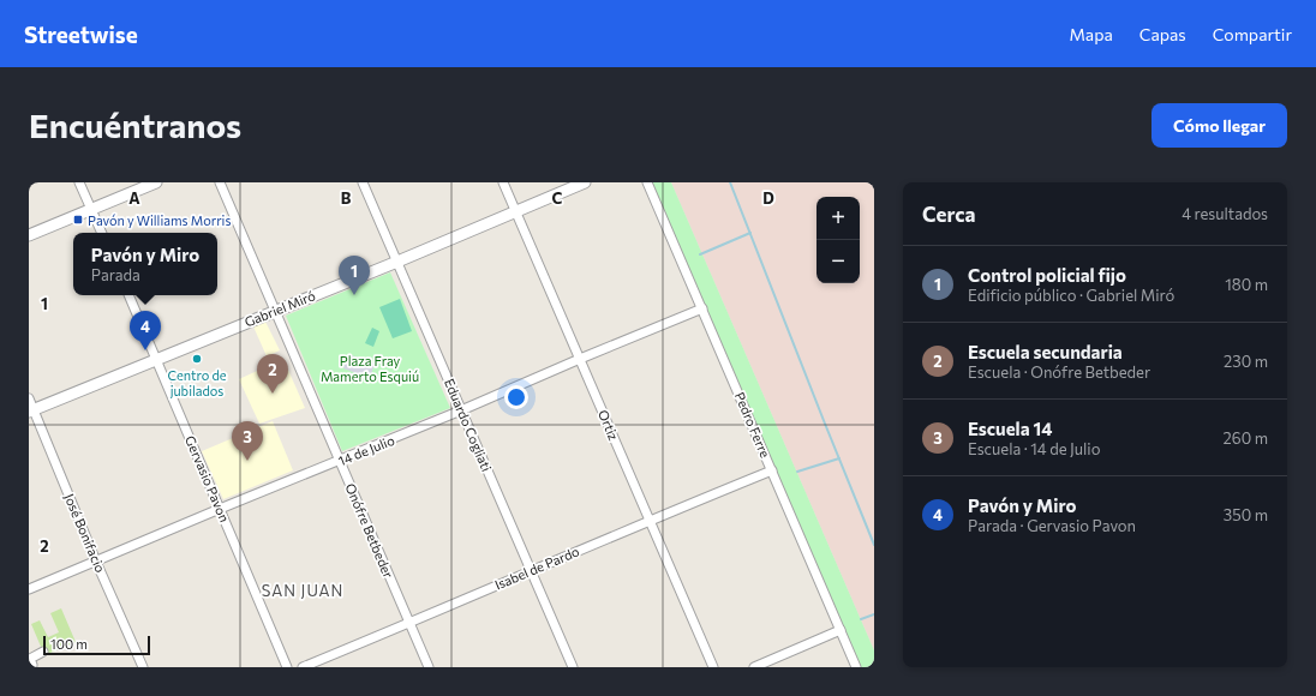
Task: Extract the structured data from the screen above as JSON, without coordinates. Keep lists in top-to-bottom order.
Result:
{
  "streets": {
    "street": [
      "Gabriel Miró",
      "Eduardo Cogliati",
      "Ortiz",
      "Pedro Ferre",
      "14 de Julio",
      "Gervasio Pavon",
      "Onófre Betbeder",
      "José Bonifacio",
      "Isabel de Pardo"
    ]
  },
  "crossings": [
    ["Gabriel Miró", "Eduardo Cogliati"],
    ["Gabriel Miró", "Ortiz"],
    ["Gabriel Miró", "Gervasio Pavon"],
    ["Gabriel Miró", "Onófre Betbeder"],
    ["Gabriel Miró", "José Bonifacio"],
    ["Eduardo Cogliati", "14 de Julio"],
    ["Eduardo Cogliati", "Isabel de Pardo"],
    ["Ortiz", "14 de Julio"],
    ["Ortiz", "Isabel de Pardo"],
    ["Pedro Ferre", "14 de Julio"],
    ["Pedro Ferre", "Isabel de Pardo"],
    ["14 de Julio", "Gervasio Pavon"],
    ["14 de Julio", "Onófre Betbeder"],
    ["14 de Julio", "José Bonifacio"],
    ["Onófre Betbeder", "Isabel de Pardo"]
  ],
  "districts": ["SAN JUAN"],
  "parks": ["Plaza Fray Mamerto Esquiú"],
  "places": {
    "transit": ["Pavón y Williams Morris"],
    "other": ["Centro de jubilados"]
  },
  "scale_bar": "100 m",
  "page": {
    "header": "Streetwise",
    "nav": ["Mapa", "Capas", "Compartir"],
    "buttons": "Cómo llegar",
    "title": "Encuéntranos",
    "heading": ["Cerca", "4 resultados"],
    "map_buttons": ["+", "−"],
    "popup": ["Pavón y Miro", "Parada"],
    "list": [
      {
        "mark": "1",
        "name": "Control policial fijo",
        "note": "Edificio público · Gabriel Miró",
        "value": "180 m"
      },
      {
        "mark": "2",
        "name": "Escuela secundaria",
        "note": "Escuela · Onófre Betbeder",
        "value": "230 m"
      },
      {
        "mark": "3",
        "name": "Escuela 14",
        "note": "Escuela · 14 de Julio",
        "value": "260 m"
      },
      {
        "mark": "4",
        "name": "Pavón y Miro",
        "note": "Parada · Gervasio Pavon",
        "value": "350 m"
      }
    ],
    "pins": [
      "1",
      "4",
      "2",
      "3"
    ],
    "scale": "100 m"
  },
  "grid": {
    "columns": [
      "A",
      "B",
      "C",
      "D"
    ],
    "rows": ["1", "2"]
  }
}
